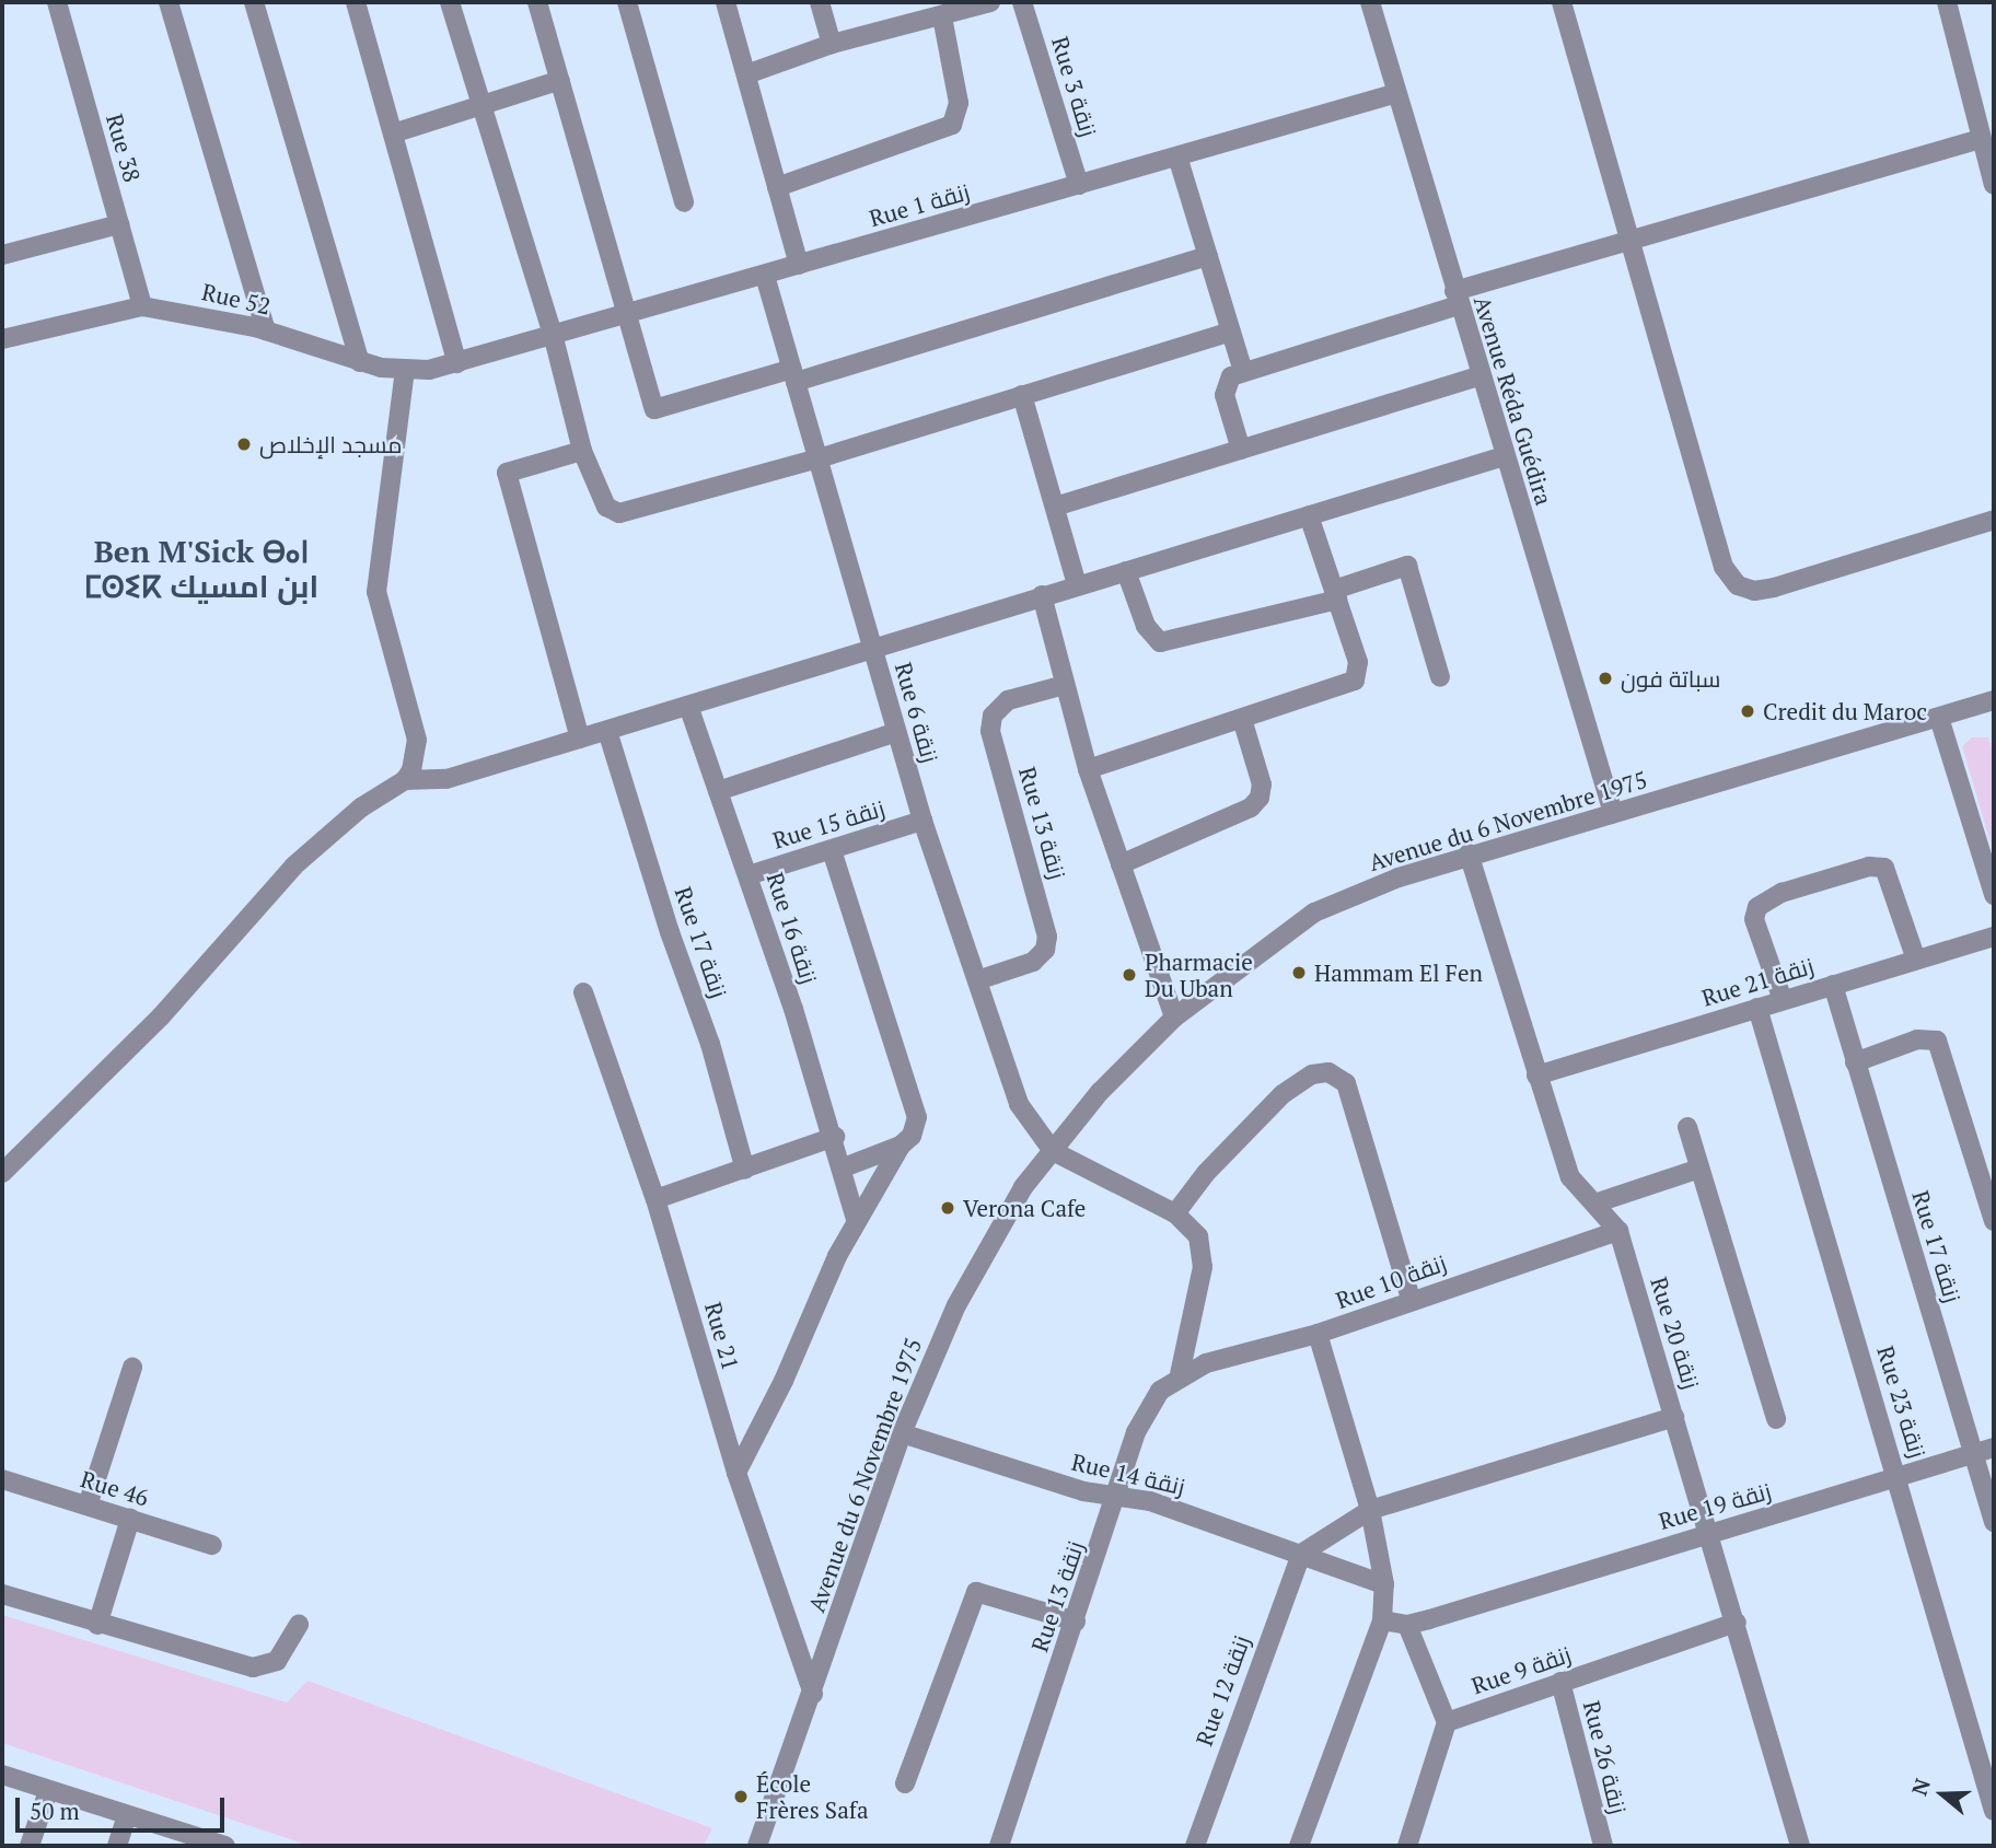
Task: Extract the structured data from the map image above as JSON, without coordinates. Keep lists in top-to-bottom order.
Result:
{
  "streets": {
    "street": [
      "Rue 3 زنقة",
      "Rue 38",
      "Rue 1 زنقة",
      "Rue 52",
      "Avenue Réda Guédira",
      "Rue 6 زنقة",
      "Avenue du 6 Novembre 1975",
      "Rue 13 زنقة",
      "Rue 15 زنقة",
      "Rue 16 زنقة",
      "Rue 17 زنقة",
      "Rue 21 زنقة",
      "Rue 10 زنقة",
      "Rue 20 زنقة",
      "Rue 21",
      "Rue 23 زنقة",
      "Rue 14 زنقة",
      "Rue 46",
      "Rue 19 زنقة",
      "Rue 9 زنقة",
      "Rue 12 زنقة",
      "Rue 26 زنقة"
    ]
  },
  "crossings": [
    ["Rue 3 زنقة", "Rue 1 زنقة"],
    ["Rue 38", "Rue 52"],
    ["Rue 1 زنقة", "Rue 52"],
    ["Rue 1 زنقة", "Avenue Réda Guédira"],
    ["Rue 1 زنقة", "Rue 6 زنقة"],
    ["Avenue Réda Guédira", "Avenue du 6 Novembre 1975"],
    ["Rue 6 زنقة", "Avenue du 6 Novembre 1975"],
    ["Rue 6 زنقة", "Rue 13 زنقة"],
    ["Rue 6 زنقة", "Rue 15 زنقة"],
    ["Avenue du 6 Novembre 1975", "Rue 20 زنقة"],
    ["Avenue du 6 Novembre 1975", "Rue 21"],
    ["Avenue du 6 Novembre 1975", "Rue 14 زنقة"],
    ["Rue 13 زنقة", "Rue 10 زنقة"],
    ["Rue 13 زنقة", "Rue 14 زنقة"],
    ["Rue 15 زنقة", "Rue 16 زنقة"],
    ["Rue 17 زنقة", "Rue 21 زنقة"],
    ["Rue 17 زنقة", "Rue 19 زنقة"],
    ["Rue 21 زنقة", "Rue 20 زنقة"],
    ["Rue 21 زنقة", "Rue 23 زنقة"],
    ["Rue 10 زنقة", "Rue 20 زنقة"],
    ["Rue 20 زنقة", "Rue 19 زنقة"],
    ["Rue 20 زنقة", "Rue 9 زنقة"],
    ["Rue 23 زنقة", "Rue 19 زنقة"],
    ["Rue 14 زنقة", "Rue 12 زنقة"],
    ["Rue 9 زنقة", "Rue 26 زنقة"]
  ],
  "districts": ["Ben M'Sick ⴱⴰⵏ ⵎⵙⵉⴽ ابن امسيك"],
  "places": [
    "مسجد الإخلاص",
    "سباتة فون",
    "Credit du Maroc",
    "Hammam El Fen",
    "Pharmacie Du Uban",
    "Verona Cafe",
    "École Frères Safa"
  ],
  "scale_bar": "50 m",
  "north": "left"
}
